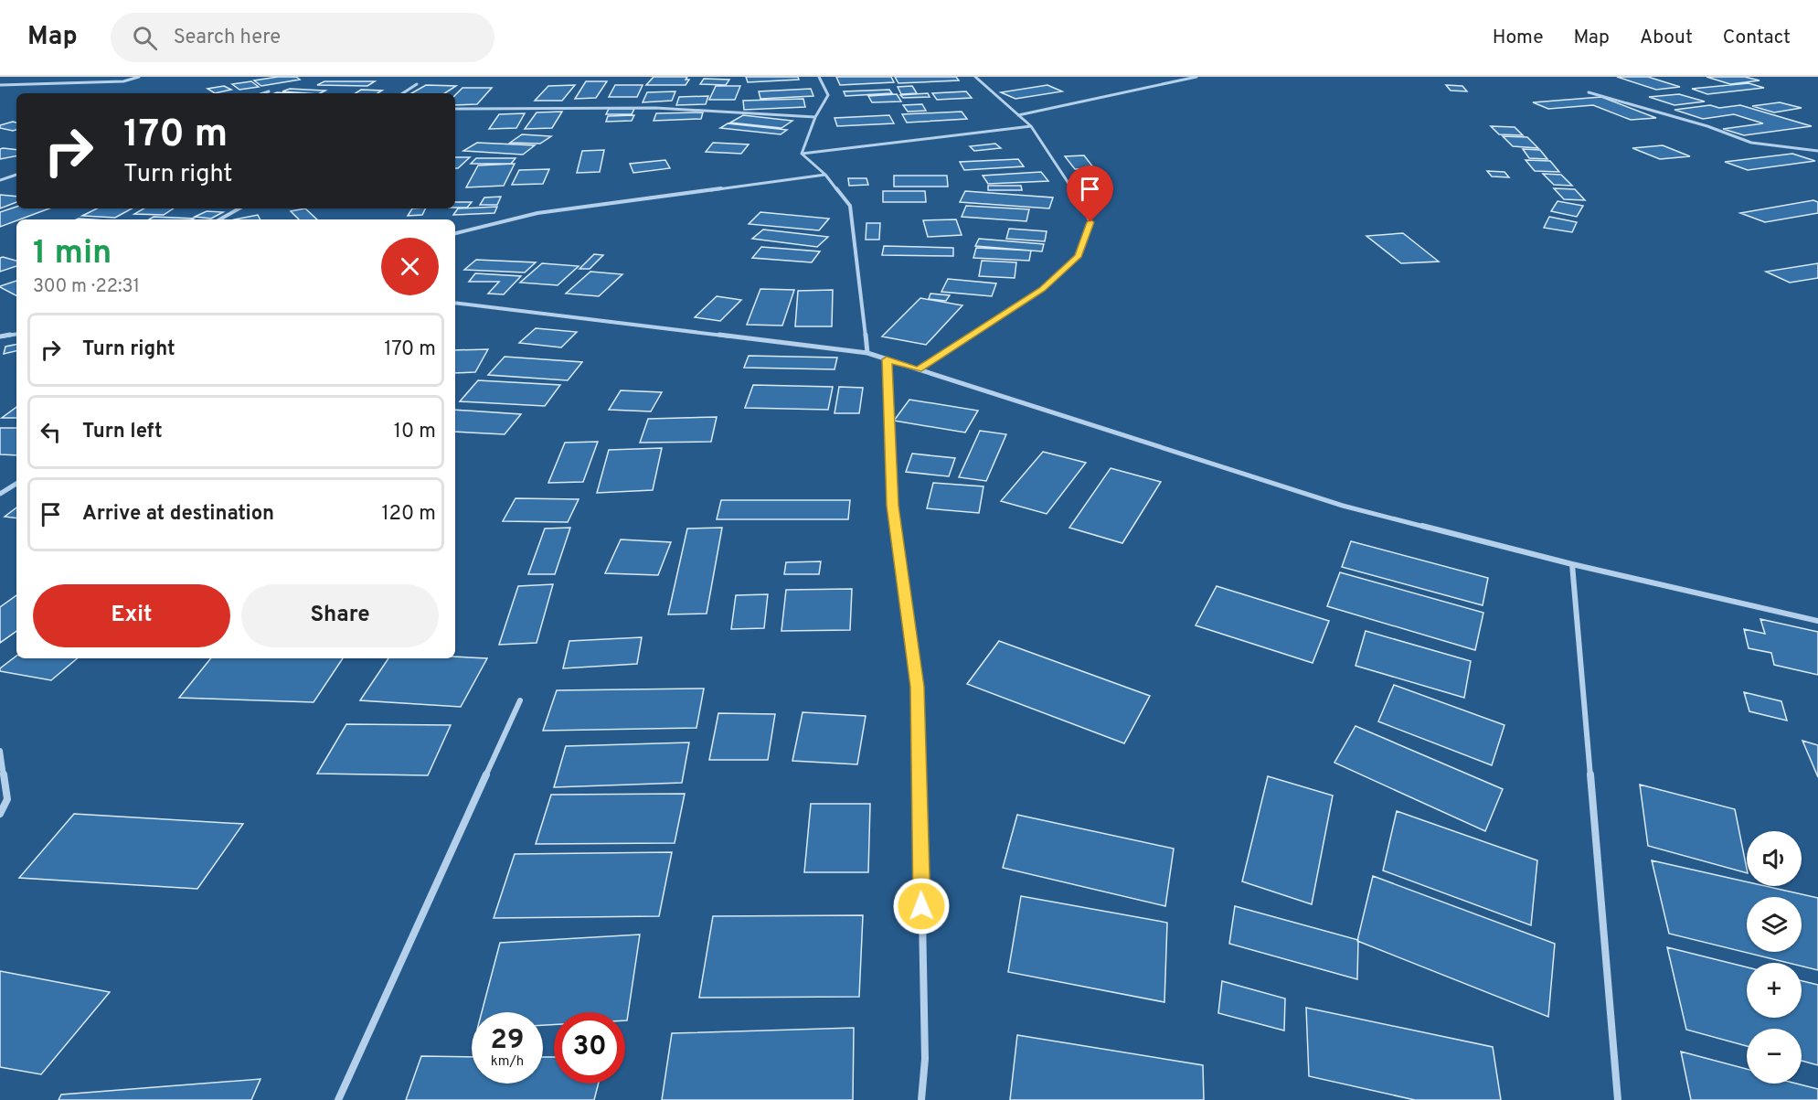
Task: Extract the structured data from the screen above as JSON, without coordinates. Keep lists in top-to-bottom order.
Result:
{
  "page": {
    "header": "Map",
    "search": "Search here",
    "nav": [
      "Home",
      "Map",
      "About",
      "Contact"
    ],
    "turn": ["170 m", "Turn right"],
    "heading": ["1 min", "300 m · 22:31"],
    "list": [
      {
        "name": "Turn right",
        "value": "170 m"
      },
      {
        "name": "Turn left",
        "value": "10 m"
      },
      {
        "name": "Arrive at destination",
        "value": "120 m"
      }
    ],
    "buttons": ["Exit", "Share"],
    "map_buttons": ["+", "−"],
    "speed": "29 km/h",
    "limit": "30"
  }
}
